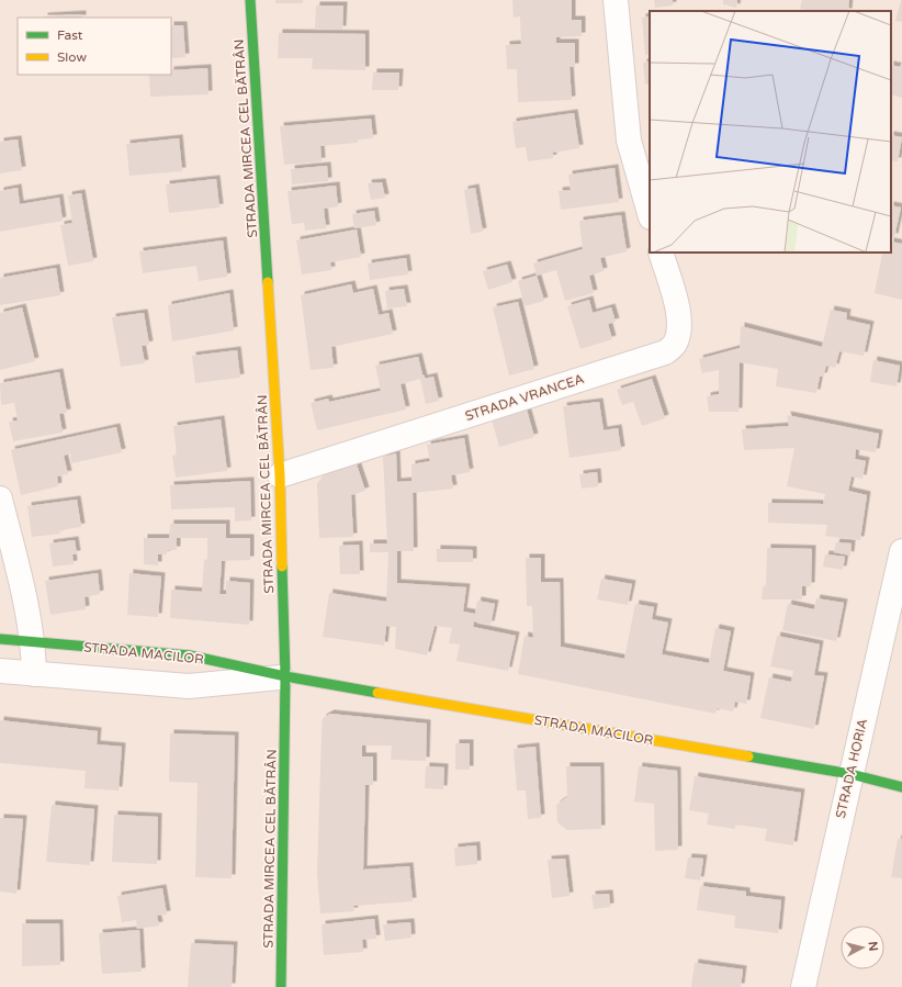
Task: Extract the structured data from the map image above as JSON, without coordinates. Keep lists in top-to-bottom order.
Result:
{
  "streets": {
    "street": [
      "STRADA MIRCEA CEL BĂTRÂN",
      "STRADA VRANCEA",
      "STRADA MACILOR",
      "STRADA HORIA"
    ]
  },
  "crossings": [
    ["STRADA MIRCEA CEL BĂTRÂN", "STRADA VRANCEA"],
    ["STRADA MIRCEA CEL BĂTRÂN", "STRADA MACILOR"],
    ["STRADA MACILOR", "STRADA HORIA"]
  ],
  "legend": ["Fast", "Slow"],
  "north": "right"
}
